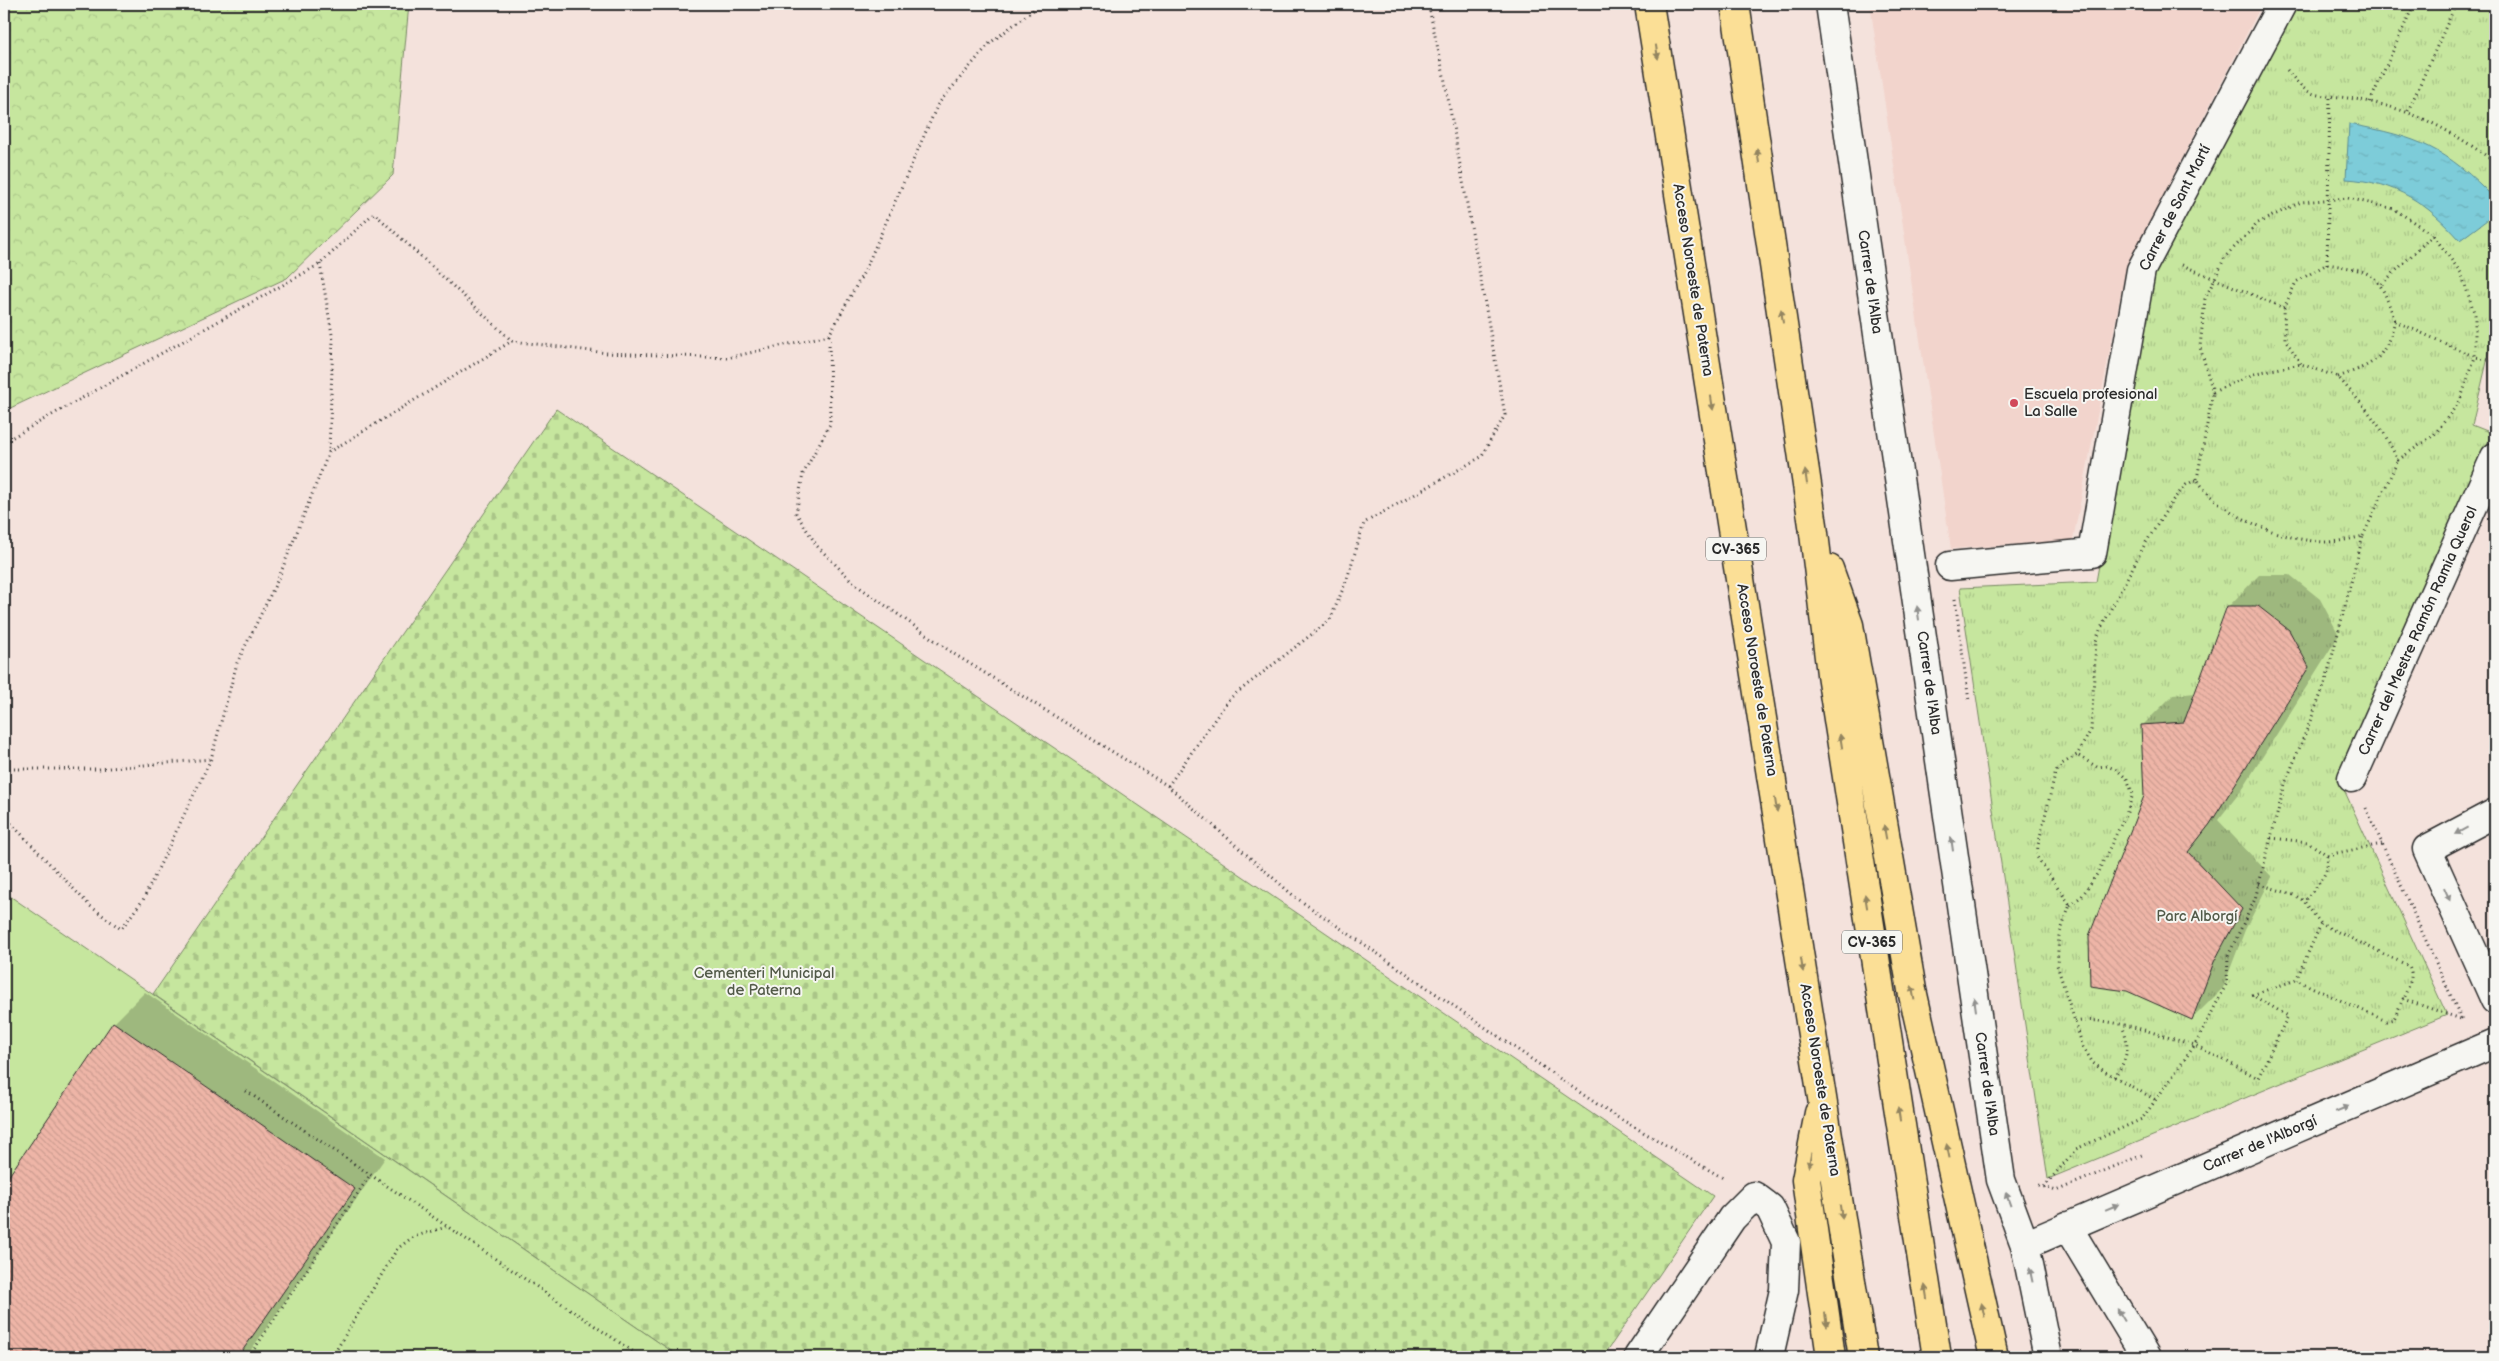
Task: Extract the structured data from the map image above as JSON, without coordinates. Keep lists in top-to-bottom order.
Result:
{
  "streets": {
    "main road": ["Acceso Noroeste de Paterna", "CV-365"],
    "street": [
      "Carrer de Sant Martí",
      "Carrer de l'Alba",
      "Carrer del Mestre Ramón Ramia Querol",
      "Carrer de l'Alborgí"
    ]
  },
  "crossings": [
    ["Carrer de l'Alba", "Carrer de l'Alborgí"]
  ],
  "one_way": ["Carrer de l'Alba", "Carrer de l'Alborgí"],
  "parks": ["Parc Alborgí", "Cementeri Municipal de Paterna"],
  "places": ["Escuela profesional La Salle"]
}
